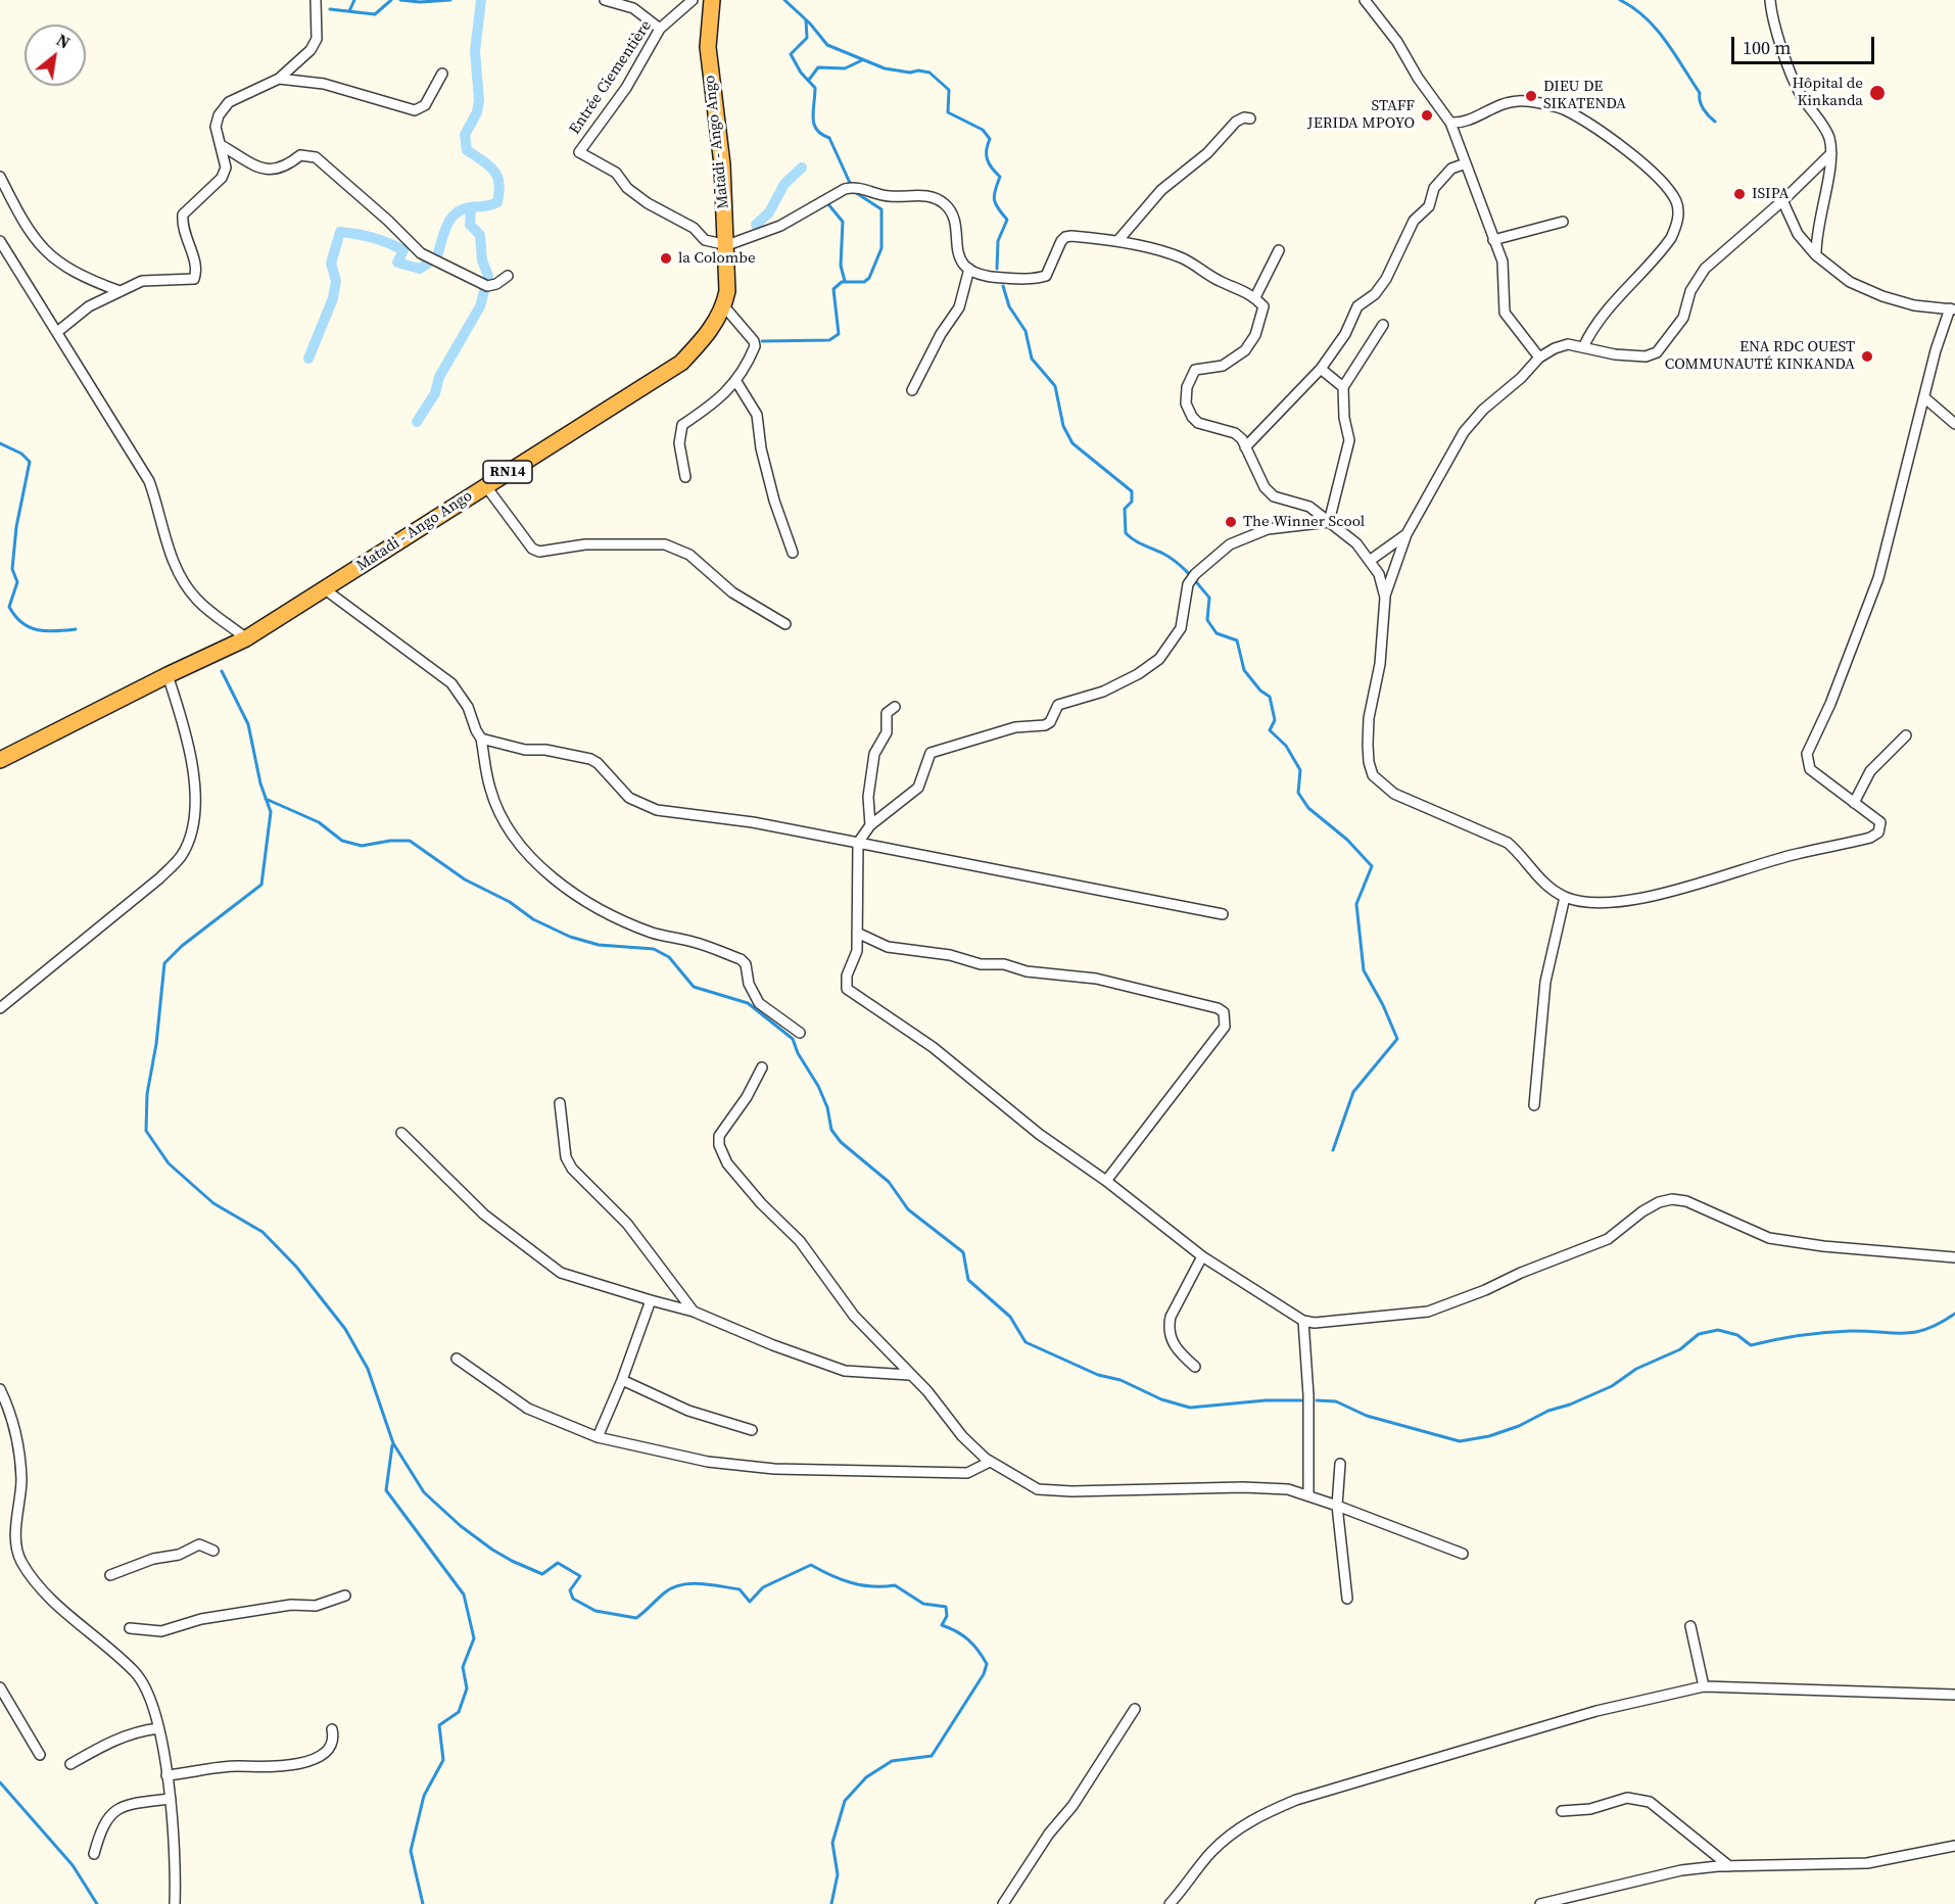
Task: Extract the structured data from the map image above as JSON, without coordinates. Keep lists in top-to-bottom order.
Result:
{
  "streets": {
    "highway": ["Matadi - Ango Ango", "RN14"],
    "street": ["Entrée Ciementière"]
  },
  "crossings": [
    ["Entrée Ciementière", "Matadi - Ango Ango"]
  ],
  "places": [
    "Hôpital de Kinkanda",
    "DIEU DE SIKATENDA",
    "STAFF JERIDA MPOYO",
    "ISIPA",
    "la Colombe",
    "ENA RDC OUEST COMMUNAUTÉ KINKANDA",
    "The Winner Scool"
  ],
  "scale_bar": "100 m",
  "north": "top right"
}
